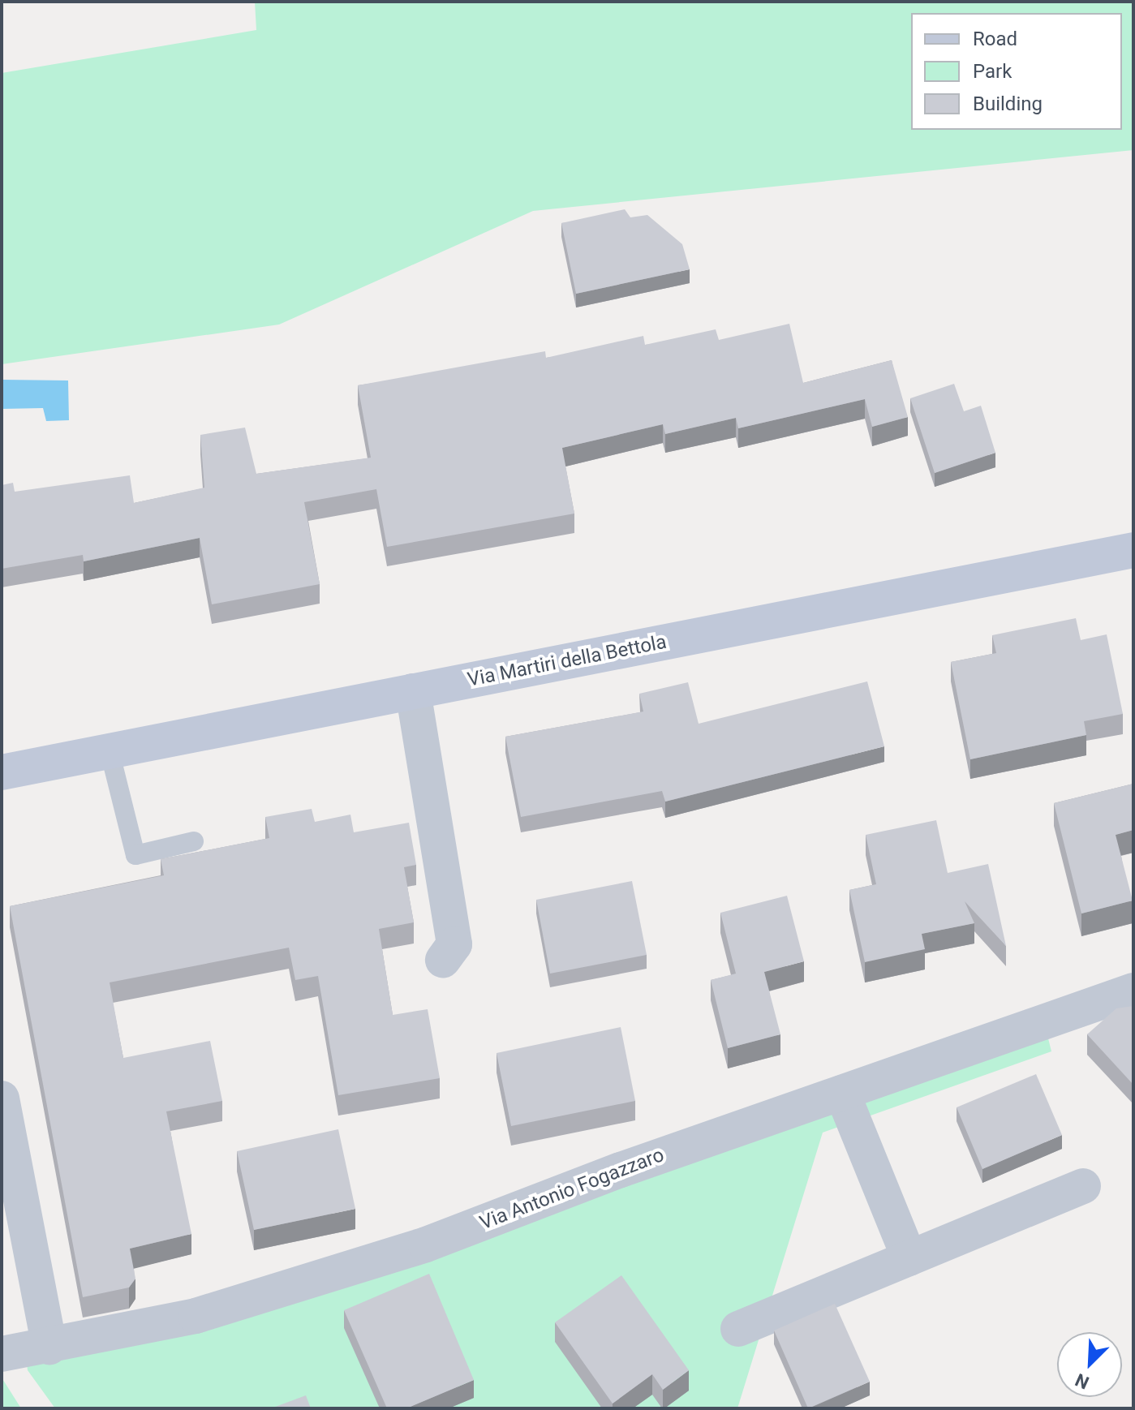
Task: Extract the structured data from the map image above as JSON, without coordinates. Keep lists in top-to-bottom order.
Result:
{
  "streets": {
    "main road": ["Via Martiri della Bettola"],
    "street": ["Via Antonio Fogazzaro"]
  },
  "legend": ["Road", "Park", "Building"],
  "north": "bottom left"
}
